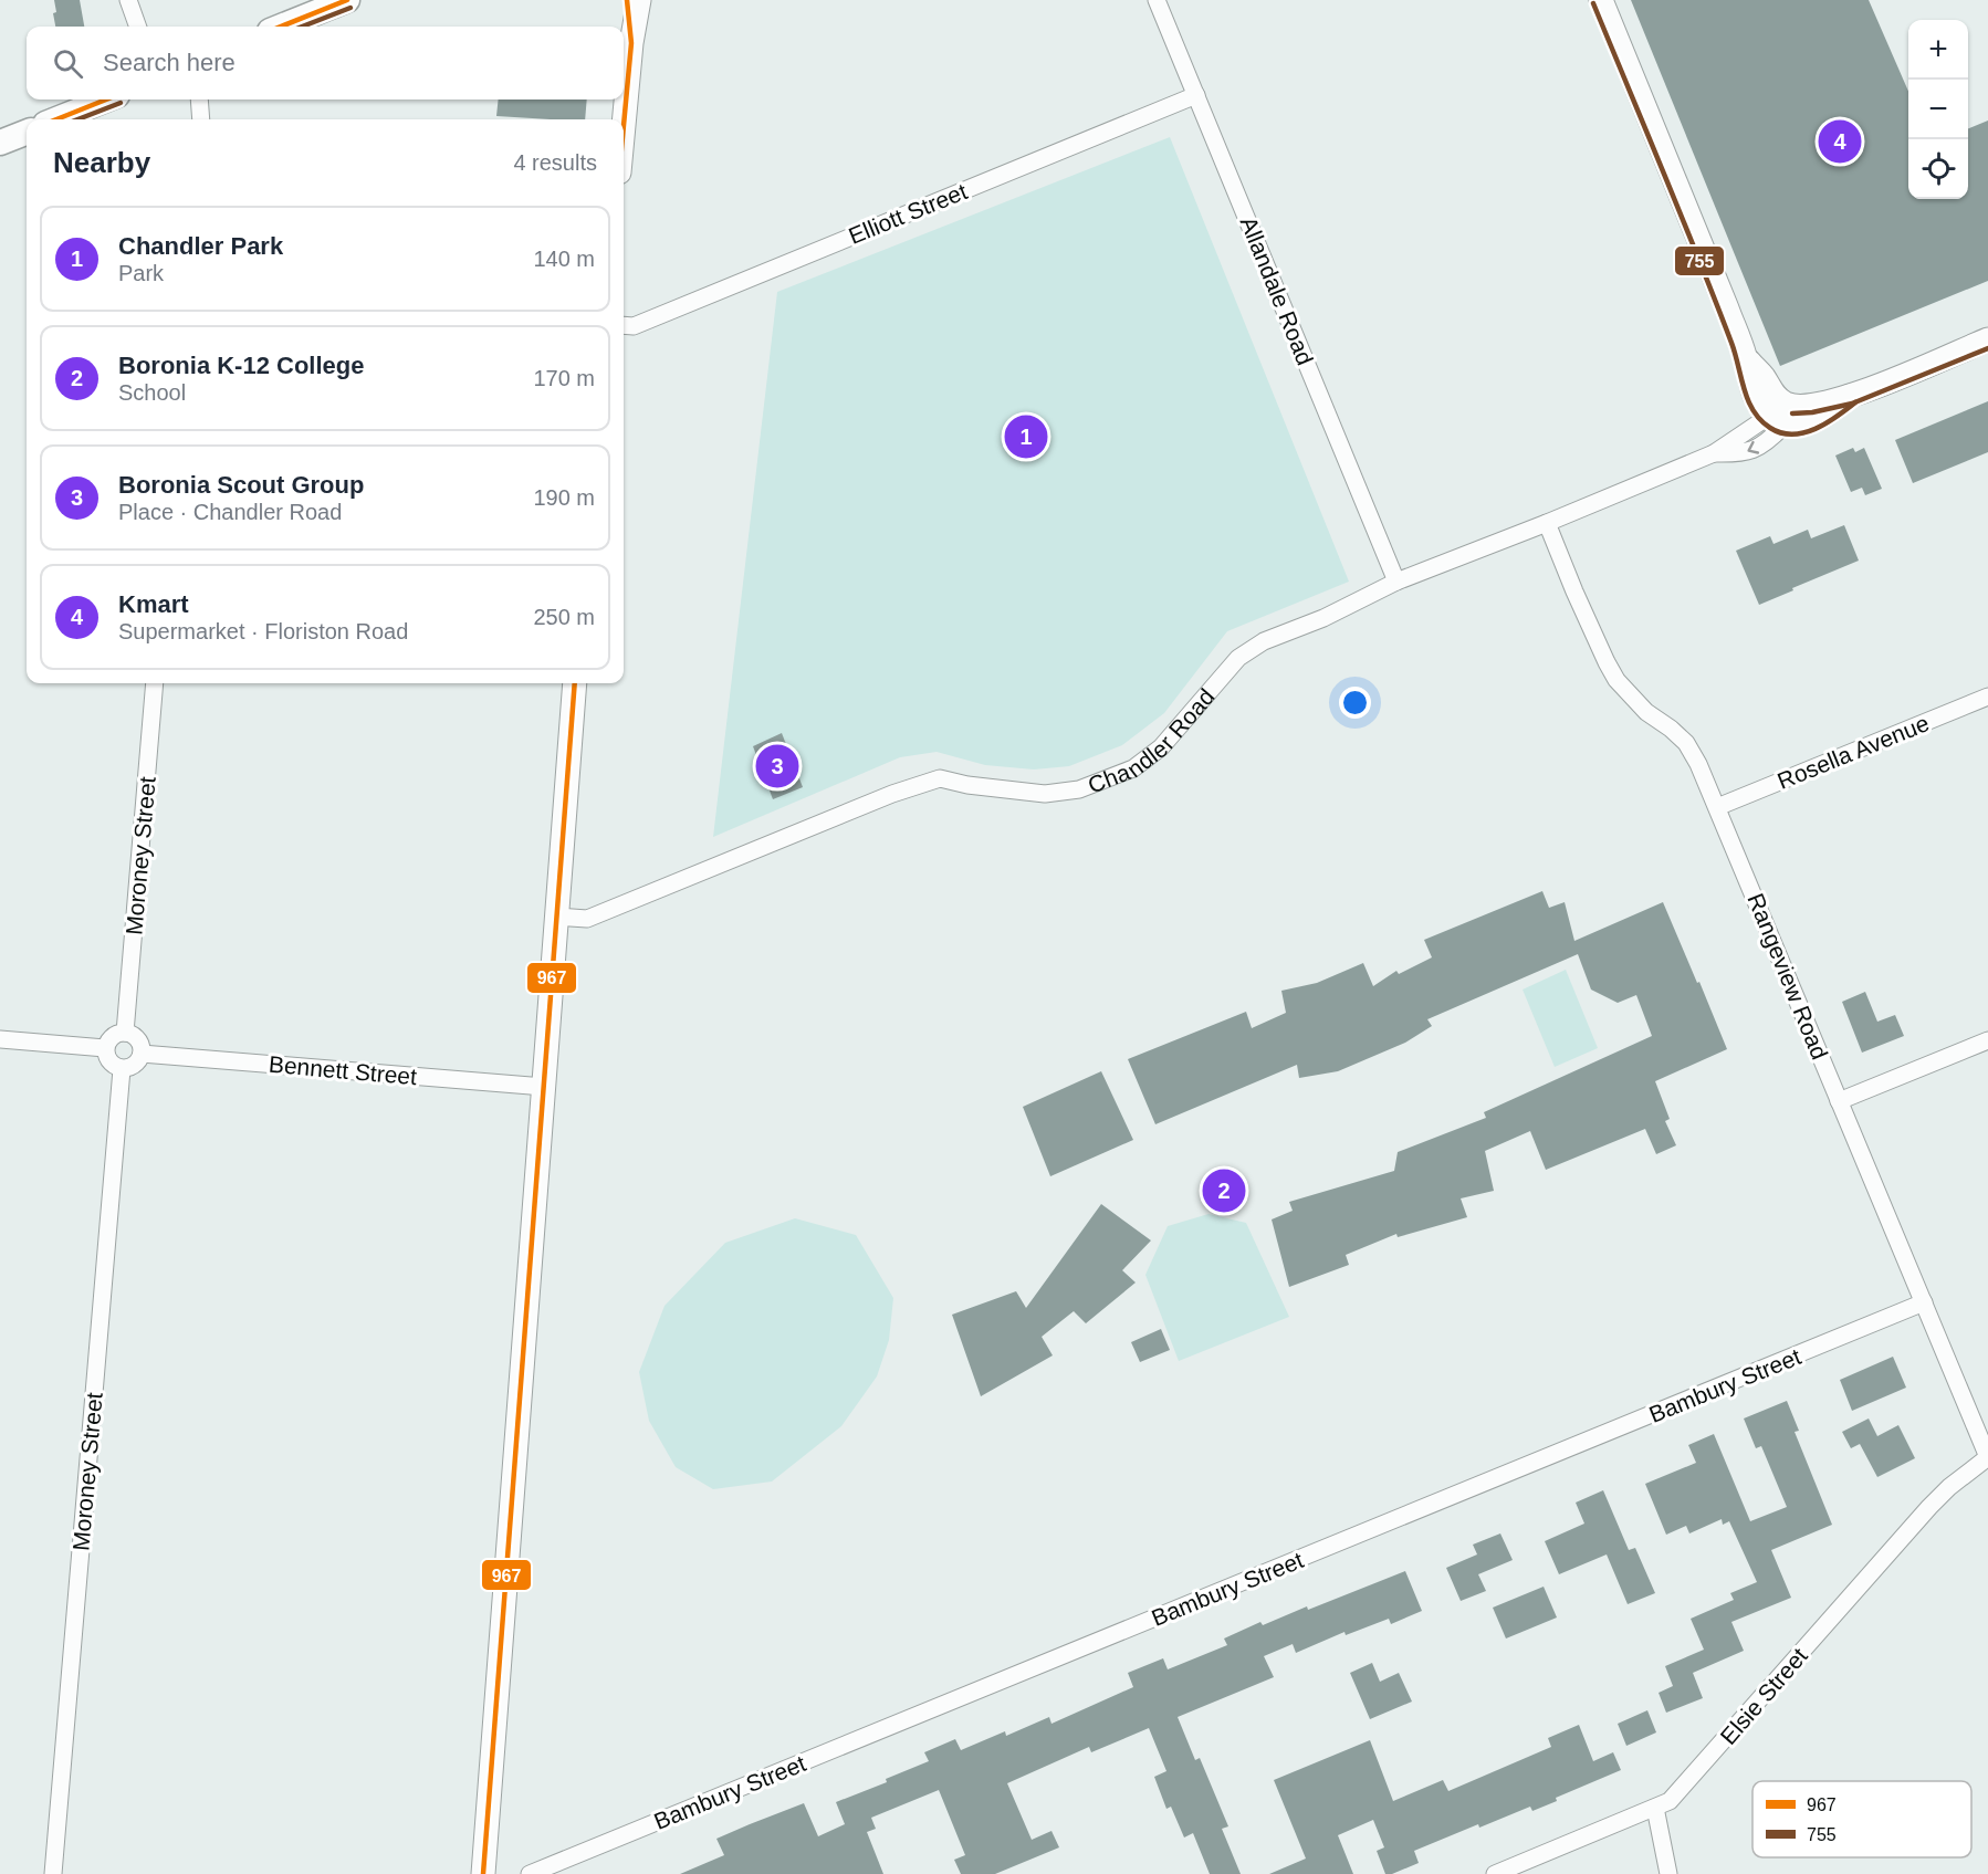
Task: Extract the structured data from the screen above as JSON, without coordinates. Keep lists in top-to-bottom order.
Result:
{
  "streets": {
    "street": [
      "Elliott Street",
      "Allandale Road",
      "Chandler Road",
      "Rosella Avenue",
      "Moroney Street",
      "Rangeview Road",
      "Bennett Street",
      "Bambury Street",
      "Elsie Street"
    ]
  },
  "crossings": [
    ["Elliott Street", "Allandale Road"],
    ["Allandale Road", "Chandler Road"],
    ["Chandler Road", "Rangeview Road"],
    ["Rosella Avenue", "Rangeview Road"],
    ["Moroney Street", "Bennett Street"],
    ["Rangeview Road", "Bambury Street"],
    ["Rangeview Road", "Elsie Street"]
  ],
  "lines": ["transit line 967", "transit line 755"],
  "legend": ["967", "755"],
  "page": {
    "map_buttons": ["+", "−"],
    "search": "Search here",
    "pins": [
      "4",
      "1",
      "3",
      "2"
    ],
    "heading": ["Nearby", "4 results"],
    "list": [
      {
        "mark": "1",
        "name": "Chandler Park",
        "note": "Park",
        "value": "140 m"
      },
      {
        "mark": "2",
        "name": "Boronia K-12 College",
        "note": "School",
        "value": "170 m"
      },
      {
        "mark": "3",
        "name": "Boronia Scout Group",
        "note": "Place · Chandler Road",
        "value": "190 m"
      },
      {
        "mark": "4",
        "name": "Kmart",
        "note": "Supermarket · Floriston Road",
        "value": "250 m"
      }
    ]
  }
}
